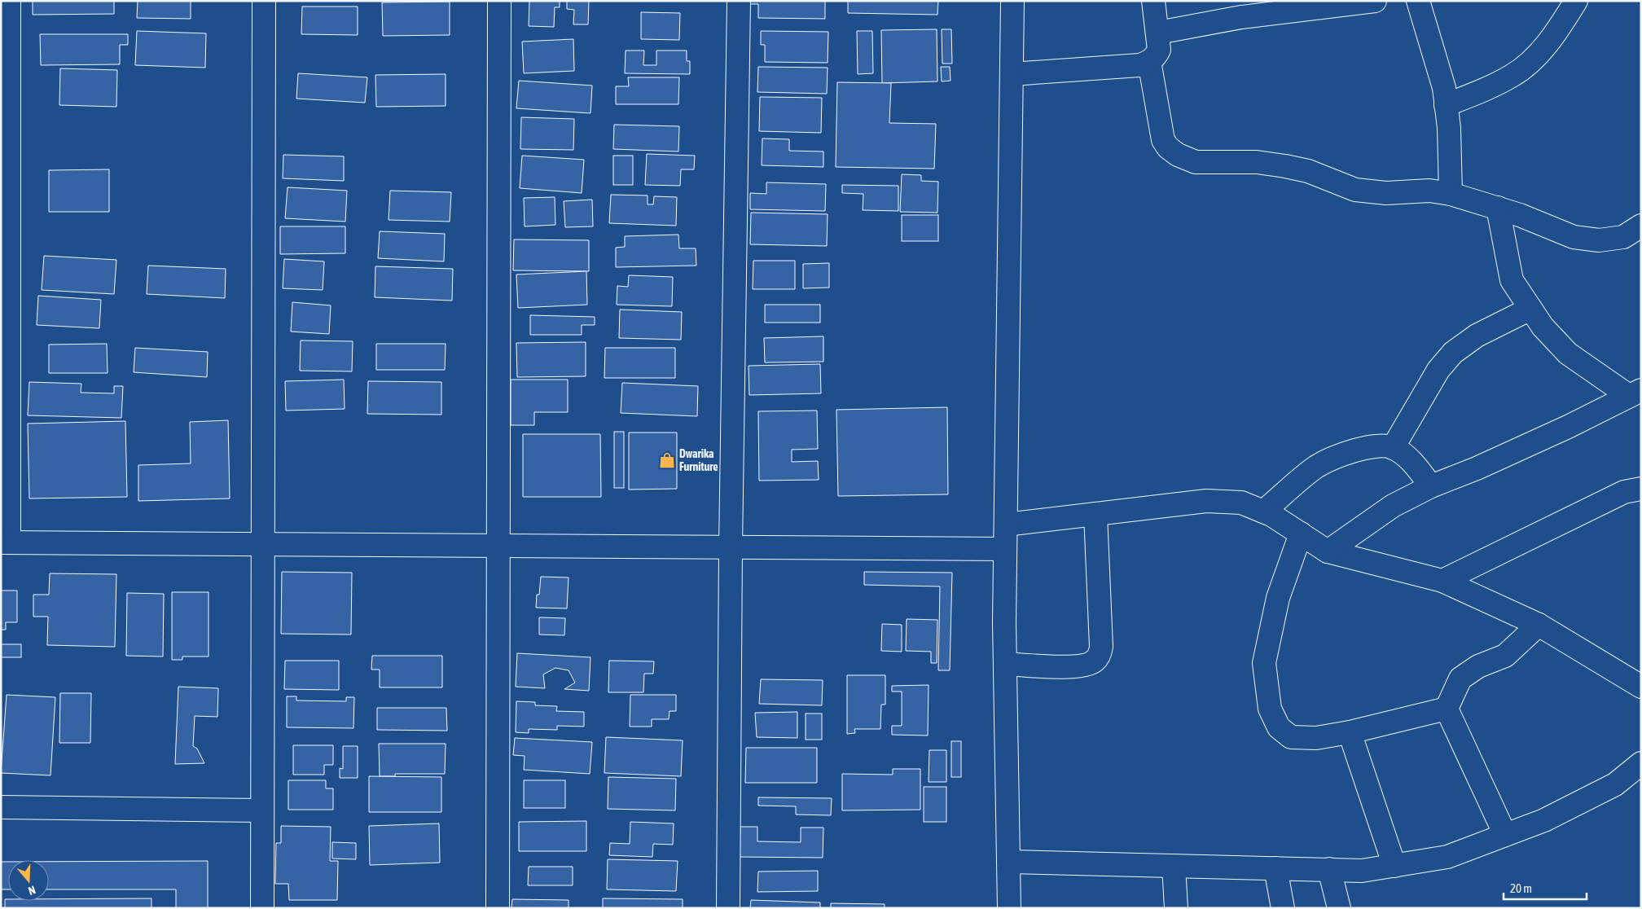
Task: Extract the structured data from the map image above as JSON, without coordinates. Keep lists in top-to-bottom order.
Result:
{
  "places": {
    "shop": ["Dwarika Furniture"]
  },
  "scale_bar": "20 m",
  "north": "bottom"
}
